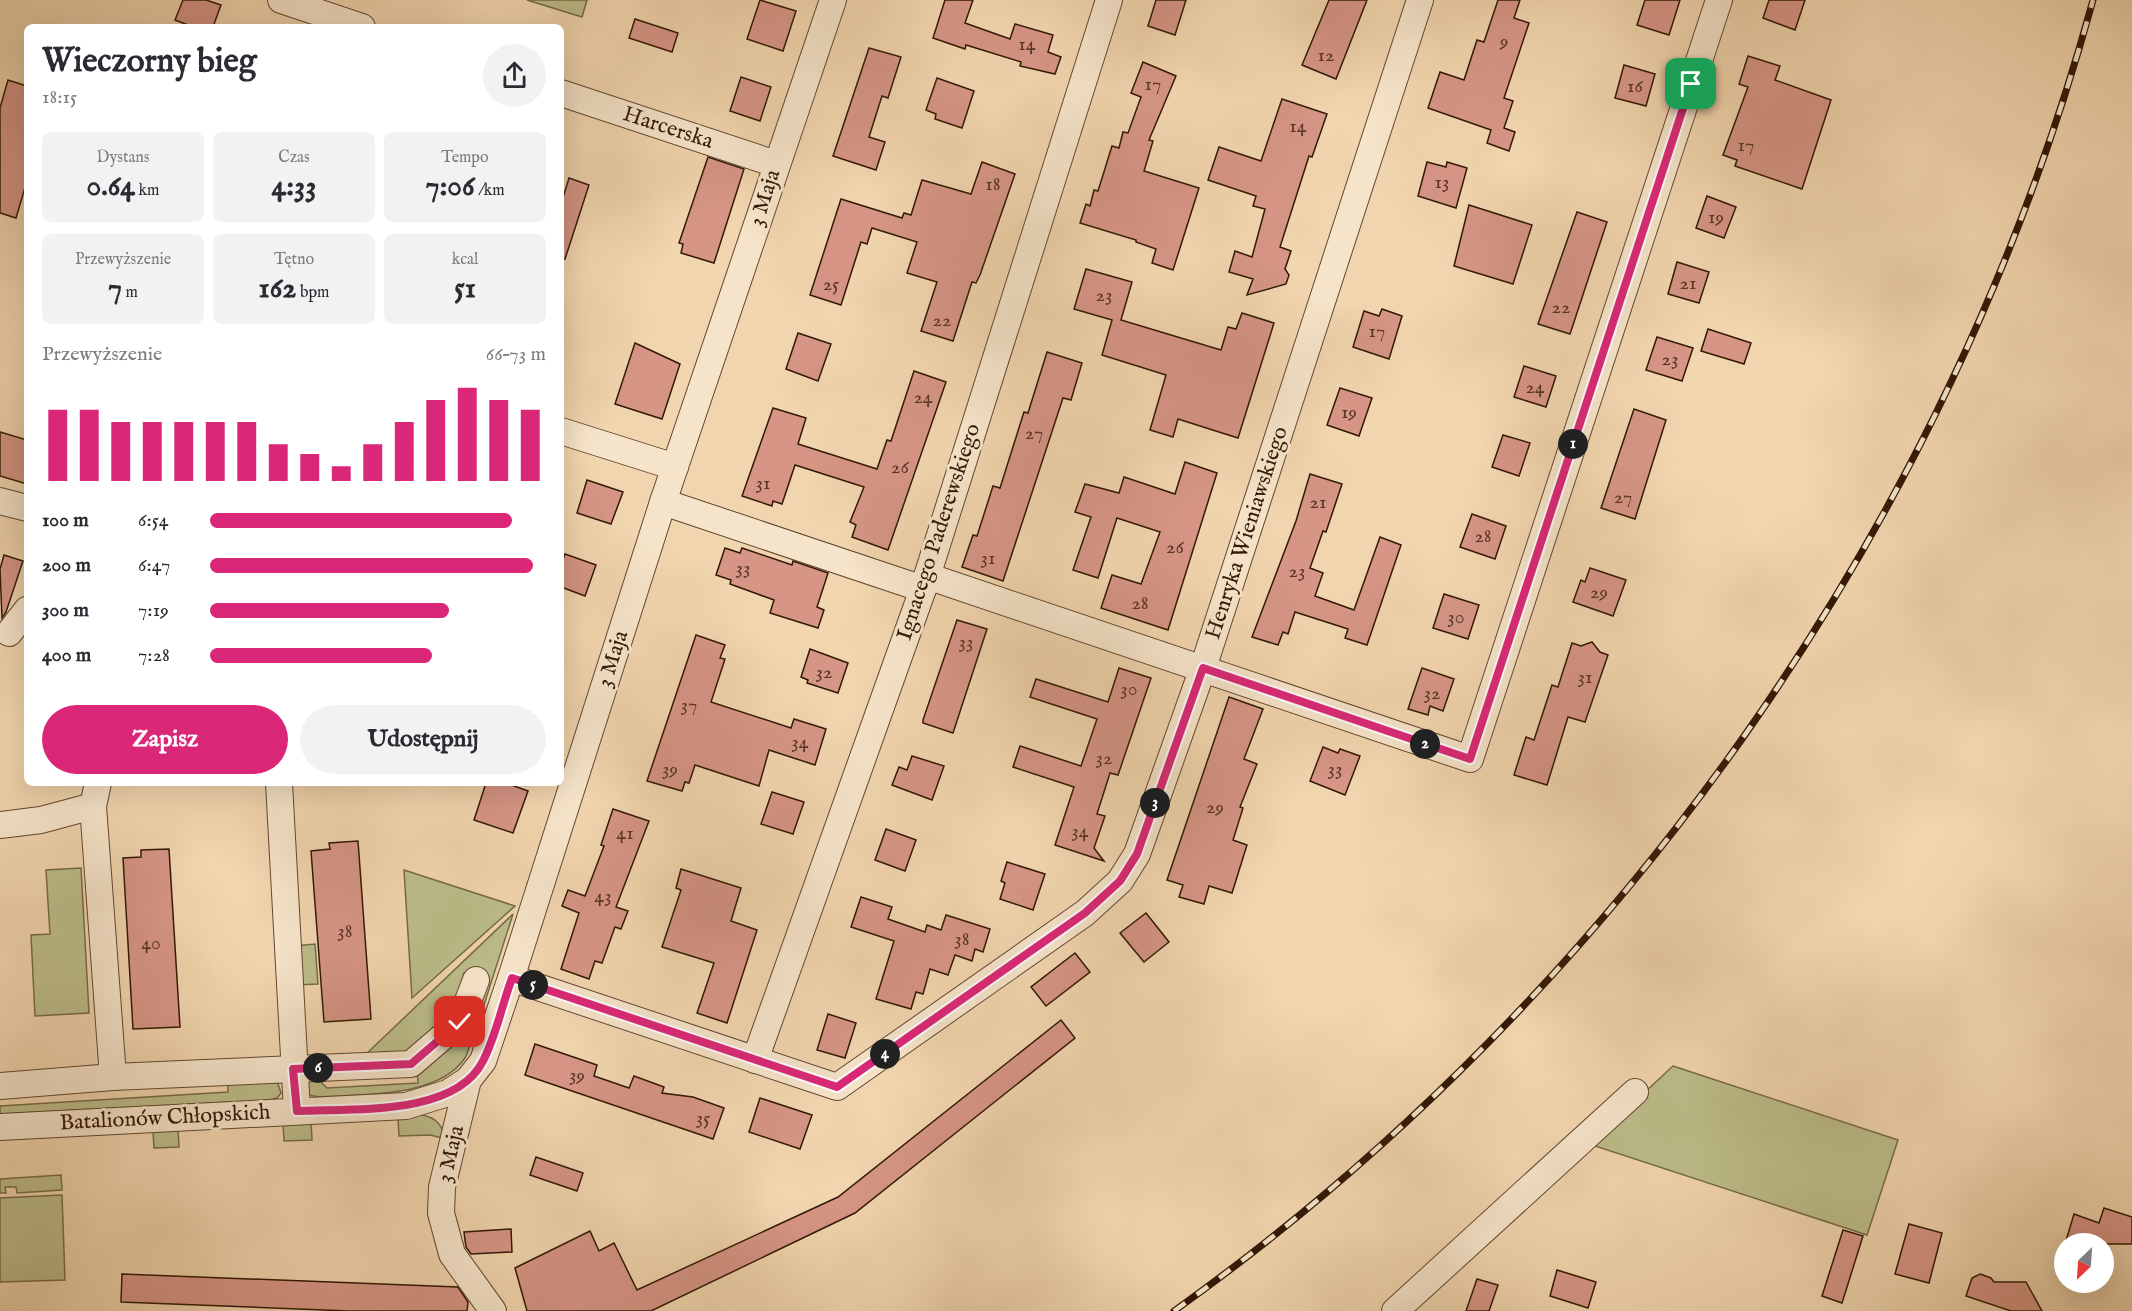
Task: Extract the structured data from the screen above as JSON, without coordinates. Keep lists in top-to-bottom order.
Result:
{
  "streets": {
    "street": [
      "Harcerska",
      "3 Maja",
      "Ignacego Paderewskiego",
      "Henryka Wieniawskiego",
      "Batalionów Chłopskich"
    ]
  },
  "crossings": [
    ["Harcerska", "3 Maja"],
    ["3 Maja", "Henryka Wieniawskiego"],
    ["3 Maja", "Batalionów Chłopskich"],
    ["Ignacego Paderewskiego", "Henryka Wieniawskiego"]
  ],
  "house_numbers": [
    "9",
    "14",
    "12",
    "17",
    "16",
    "14",
    "17",
    "13",
    "18",
    "19",
    "21",
    "25",
    "23",
    "22",
    "22",
    "17",
    "23",
    "24",
    "24",
    "19",
    "27",
    "26",
    "31",
    "27",
    "21",
    "28",
    "26",
    "31",
    "33",
    "23",
    "29",
    "28",
    "30",
    "33",
    "32",
    "31",
    "30",
    "32",
    "37",
    "34",
    "32",
    "39",
    "33",
    "29",
    "34",
    "41",
    "43",
    "38",
    "38",
    "40",
    "39",
    "35"
  ],
  "north": "bottom left",
  "page": {
    "heading": ["Wieczorny bieg", "18:15"],
    "stats": [
      ["Dystans", "0.64 km"],
      ["Czas", "4:33"],
      ["Tempo", "7:06 /km"],
      ["Przewyższenie", "7 m"],
      ["Tętno", "162 bpm"],
      ["kcal", "51"]
    ],
    "chart": ["Przewyższenie", "66–73 m"],
    "pins": [
      "1",
      "2",
      "3",
      "5",
      "4",
      "6"
    ],
    "list": [
      {
        "name": "100 m",
        "note": "6:54"
      },
      {
        "name": "200 m",
        "note": "6:47"
      },
      {
        "name": "300 m",
        "note": "7:19"
      },
      {
        "name": "400 m",
        "note": "7:28"
      }
    ],
    "buttons": ["Zapisz", "Udostępnij"]
  }
}
